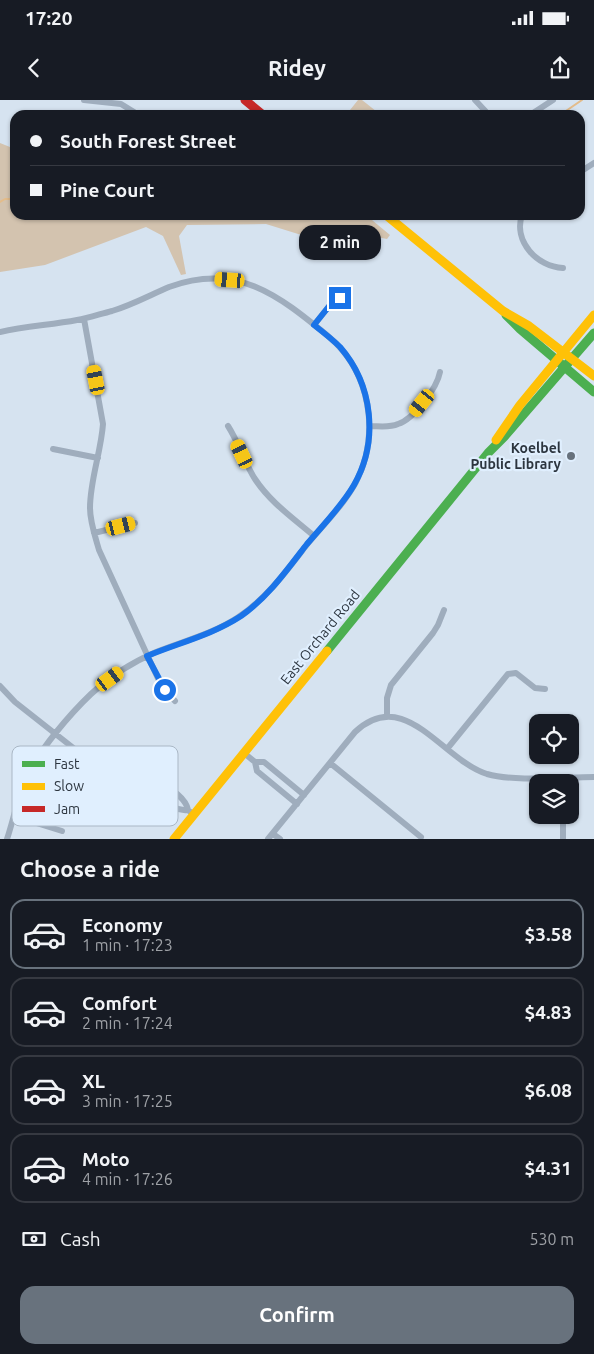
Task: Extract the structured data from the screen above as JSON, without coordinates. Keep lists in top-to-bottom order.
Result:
{
  "streets": {
    "street": ["East Orchard Road"]
  },
  "places": ["Koelbel Public Library"],
  "legend": ["Fast", "Slow", "Jam"],
  "page": {
    "status": "17:20",
    "header": "Ridey",
    "banner": ["South Forest Street", "Pine Court"],
    "bubble": "2 min",
    "heading": "Choose a ride",
    "list": [
      {
        "name": "Economy",
        "note": "1 min · 17:23",
        "value": "$3.58"
      },
      {
        "name": "Comfort",
        "note": "2 min · 17:24",
        "value": "$4.83"
      },
      {
        "name": "XL",
        "note": "3 min · 17:25",
        "value": "$6.08"
      },
      {
        "name": "Moto",
        "note": "4 min · 17:26",
        "value": "$4.31"
      }
    ],
    "pay": ["Cash", "530 m"],
    "buttons": "Confirm"
  }
}
